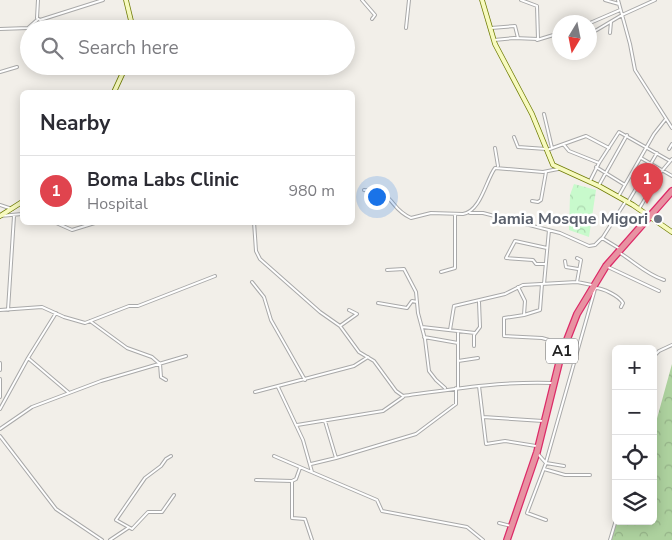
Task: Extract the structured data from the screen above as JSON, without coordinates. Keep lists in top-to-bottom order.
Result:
{
  "streets": {
    "highway": ["A1"]
  },
  "places": ["Jamia Mosque Migori"],
  "north": "bottom",
  "page": {
    "search": "Search here",
    "heading": "Nearby",
    "list": [
      {
        "mark": "1",
        "name": "Boma Labs Clinic",
        "note": "Hospital",
        "value": "980 m"
      }
    ],
    "pins": "1",
    "map_buttons": ["+", "−"]
  }
}
